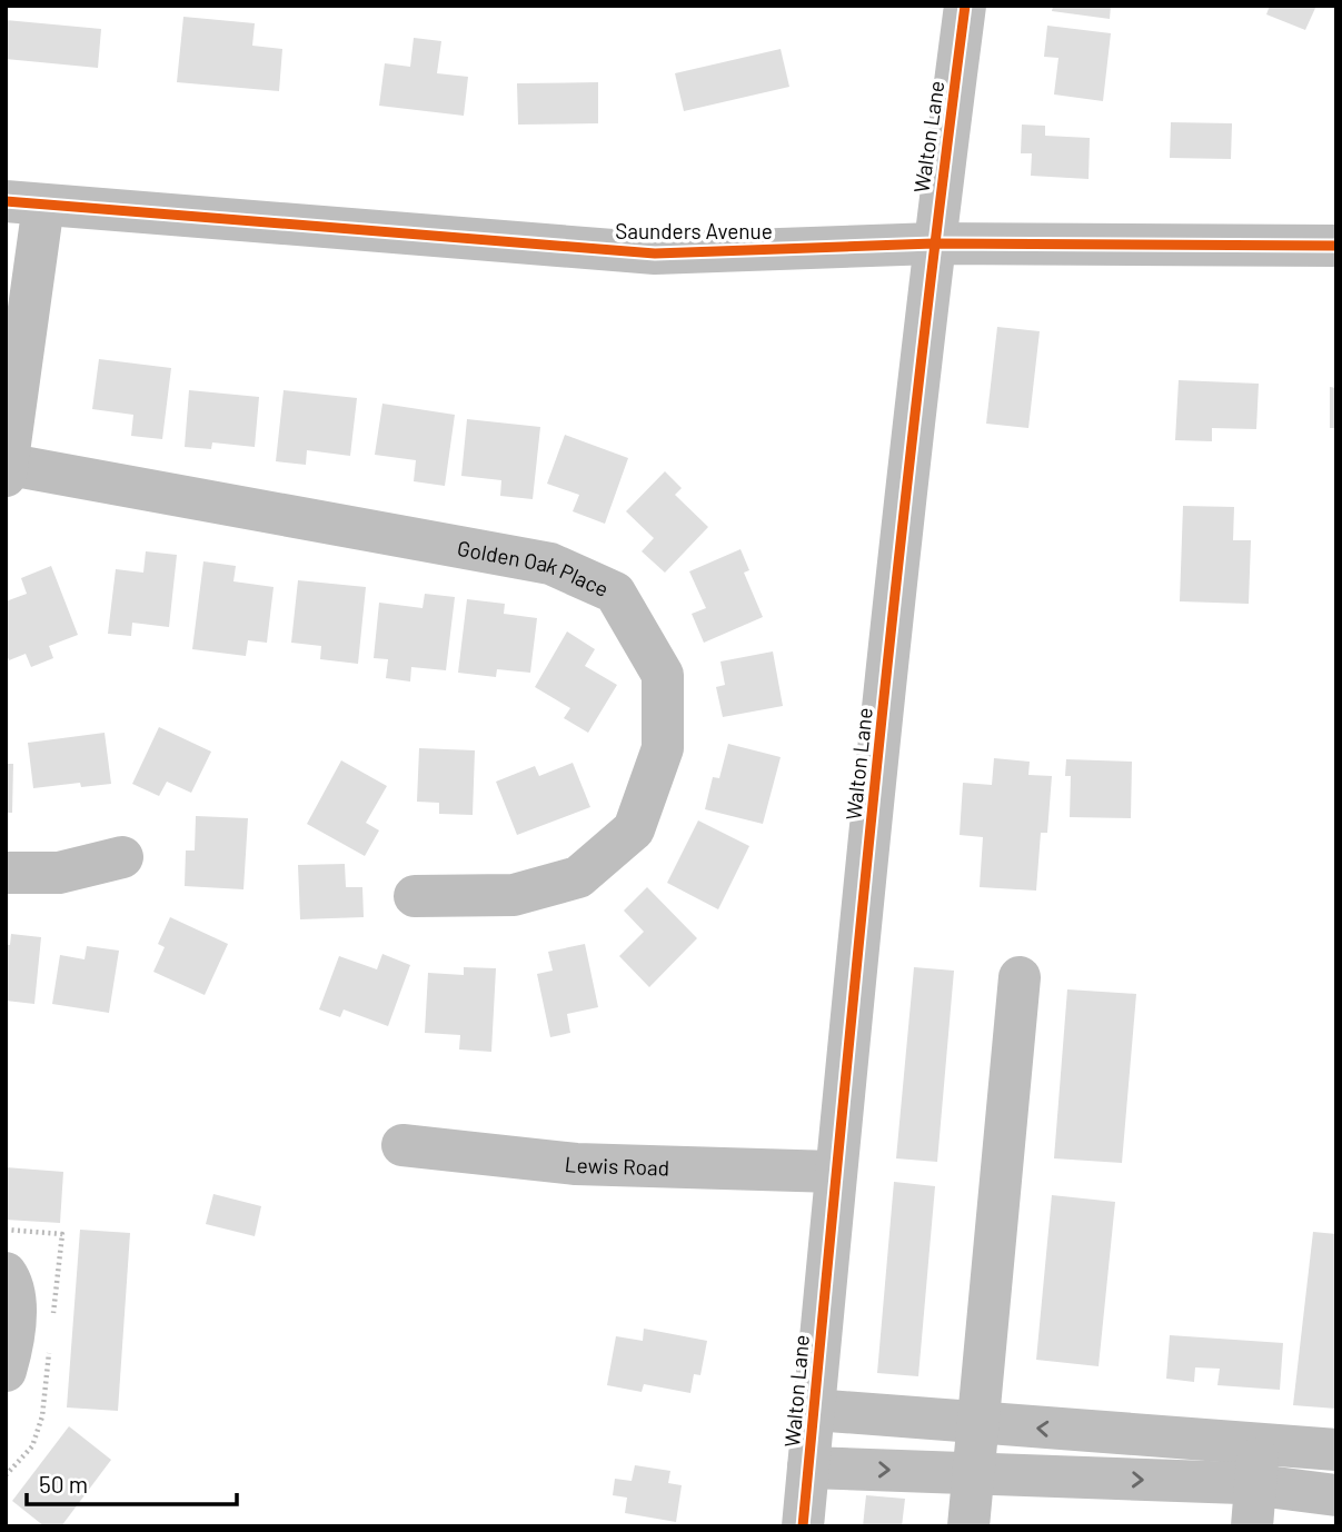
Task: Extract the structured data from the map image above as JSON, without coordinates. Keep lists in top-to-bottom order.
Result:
{
  "streets": {
    "street": [
      "Walton Lane",
      "Saunders Avenue",
      "Golden Oak Place",
      "Lewis Road"
    ]
  },
  "crossings": [
    ["Walton Lane", "Saunders Avenue"],
    ["Walton Lane", "Lewis Road"]
  ],
  "scale_bar": "50 m"
}
